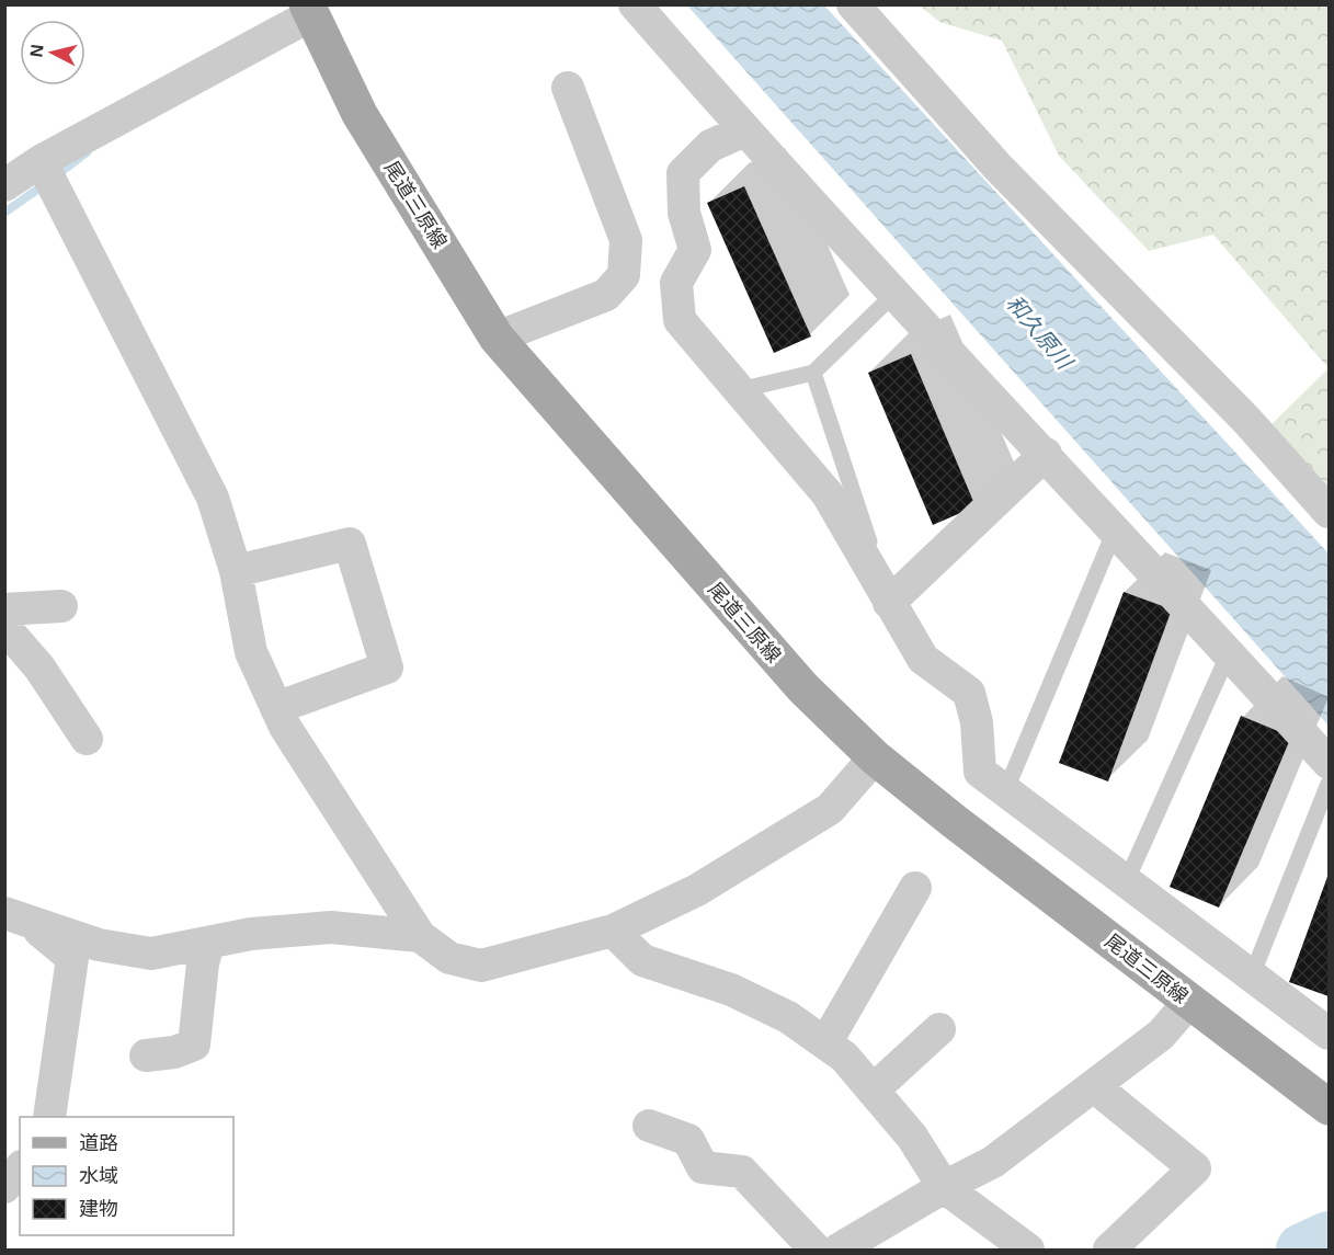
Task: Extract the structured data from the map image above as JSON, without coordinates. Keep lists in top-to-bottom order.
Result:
{
  "streets": {
    "main road": ["尾道三原線"]
  },
  "water": ["和久原川"],
  "legend": ["道路", "水域", "建物"],
  "north": "left"
}
